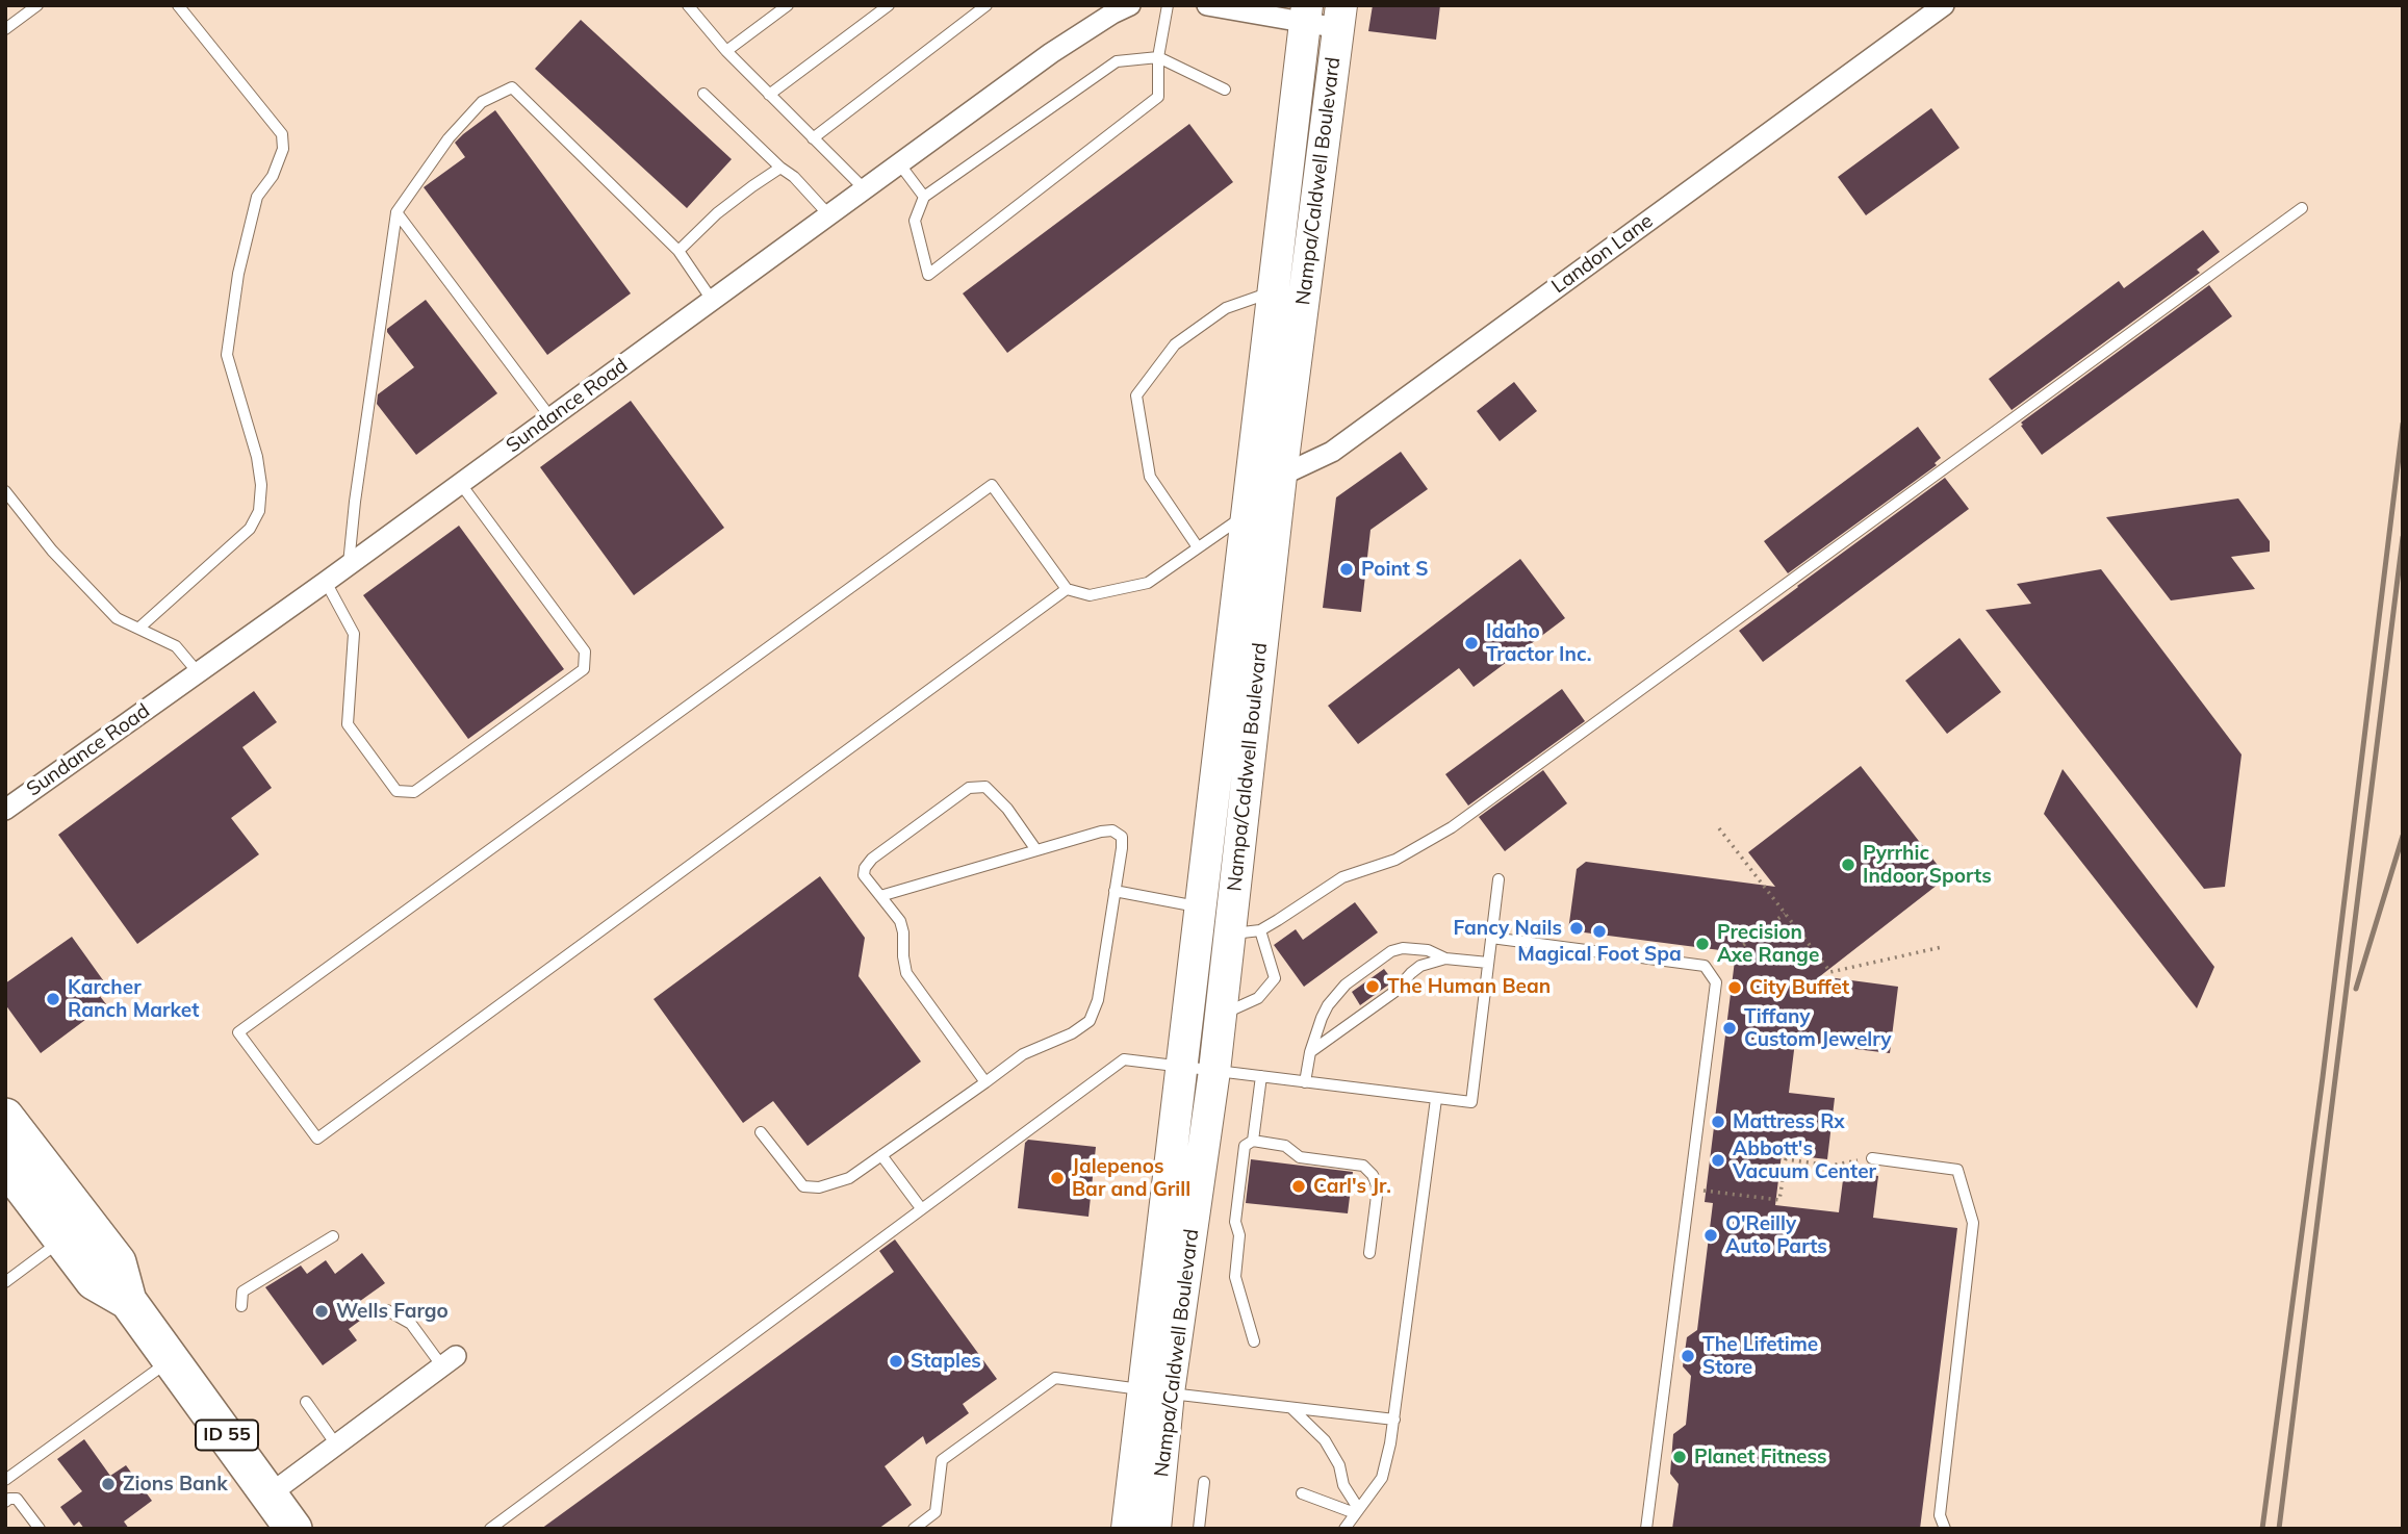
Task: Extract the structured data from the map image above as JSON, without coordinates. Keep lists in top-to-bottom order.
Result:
{
  "streets": {
    "highway": ["ID 55"],
    "main road": ["Nampa/Caldwell Boulevard"],
    "street": ["Landon Lane", "Sundance Road"]
  },
  "crossings": [
    ["Nampa/Caldwell Boulevard", "Landon Lane"]
  ],
  "places": [
    "Point S",
    "Idaho Tractor Inc.",
    "Pyrrhic Indoor Sports",
    "Fancy Nails",
    "Magical Foot Spa",
    "Precision Axe Range",
    "The Human Bean",
    "City Buffet",
    "Karcher Ranch Market",
    "Tiffany Custom Jewelry",
    "Mattress Rx",
    "Abbott's Vacuum Center",
    "Jalepenos Bar and Grill",
    "Carl's Jr.",
    "O'Reilly Auto Parts",
    "Wells Fargo",
    "The Lifetime Store",
    "Staples",
    "Planet Fitness",
    "Zions Bank"
  ]
}
